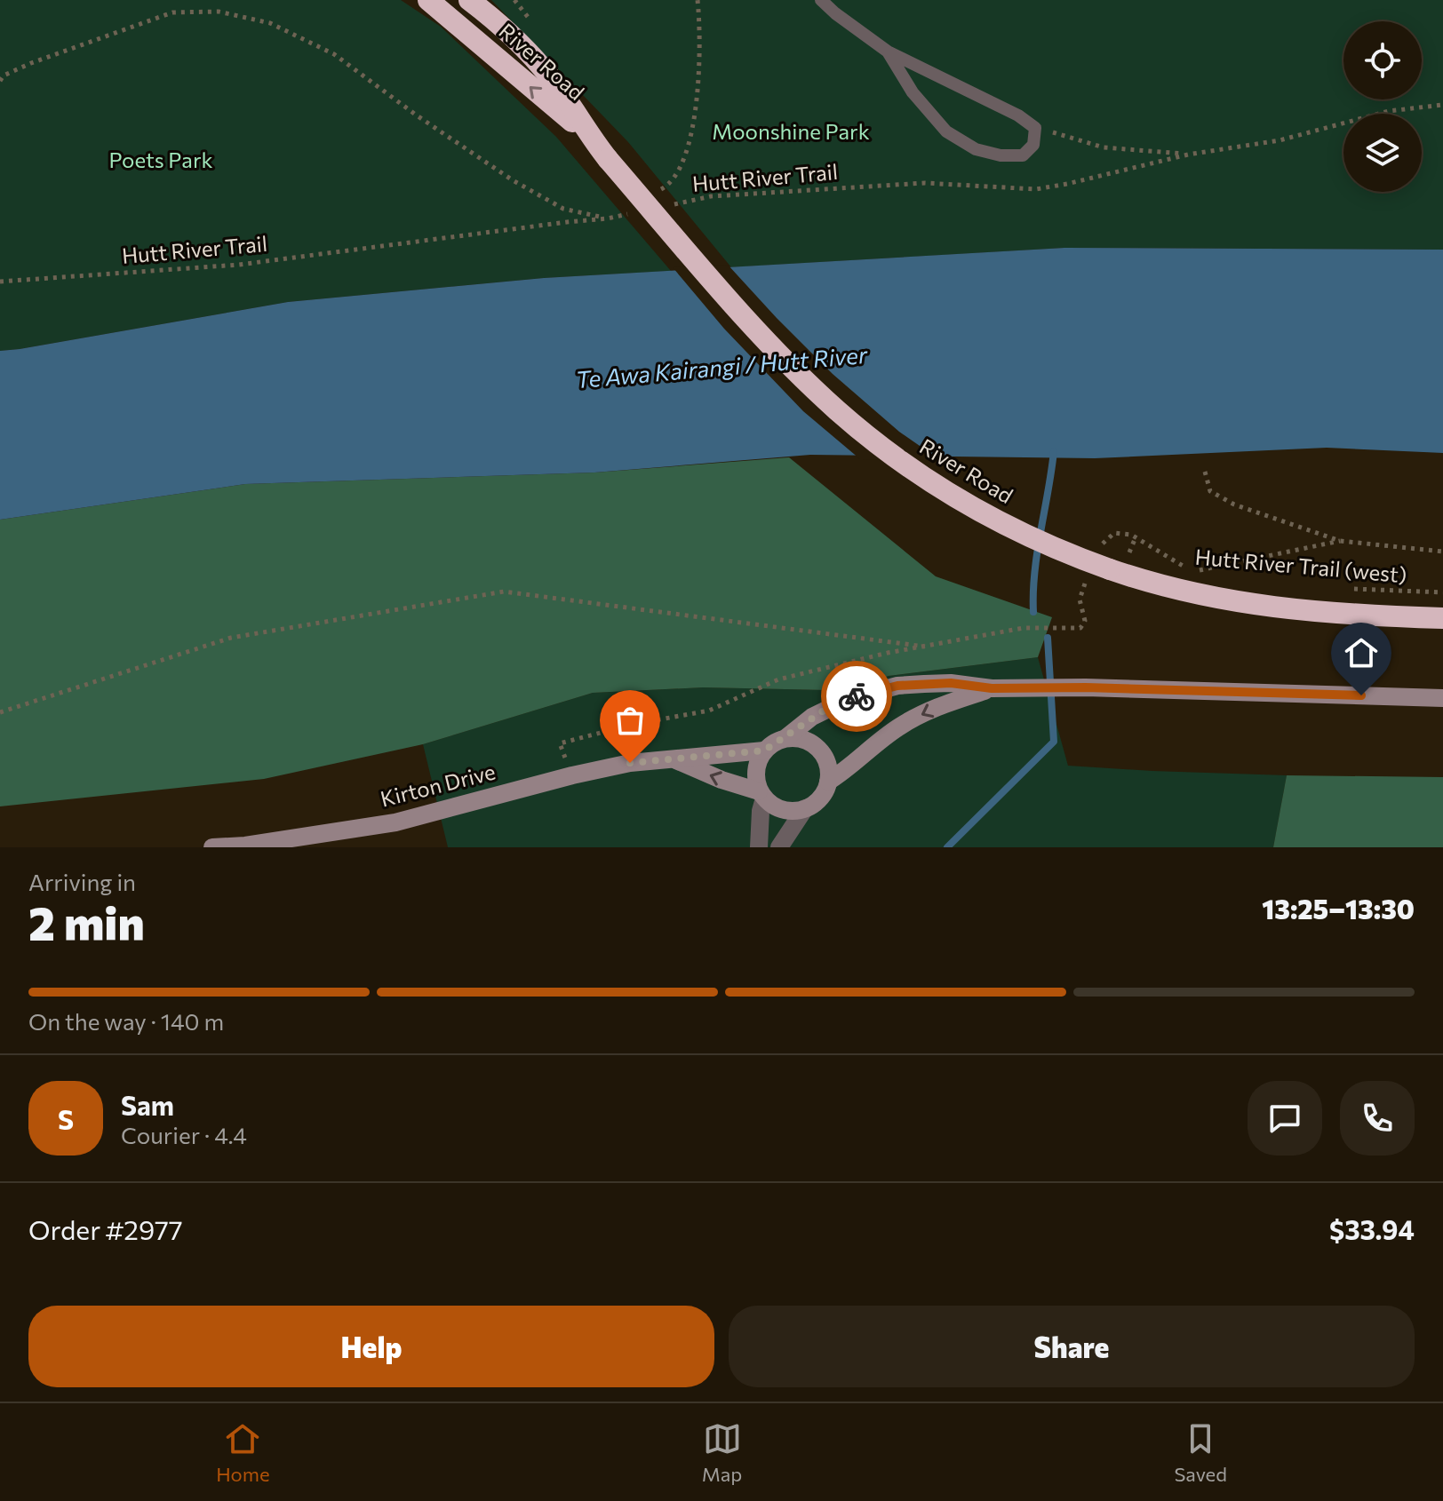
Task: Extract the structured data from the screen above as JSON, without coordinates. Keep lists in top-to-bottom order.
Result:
{
  "streets": {
    "highway": ["River Road"],
    "street": ["Kirton Drive"],
    "path": ["Hutt River Trail", "Hutt River Trail (west)"]
  },
  "water": ["Te Awa Kairangi / Hutt River"],
  "parks": ["Moonshine Park", "Poets Park"],
  "page": {
    "heading": ["2 min", "Arriving in", "13:25–13:30"],
    "panel": [
      "Sam",
      "Courier · 4.4",
      "Order #2977",
      "$33.94"
    ],
    "bar": "On the way · 140 m",
    "round": "S",
    "buttons": ["Help", "Share"],
    "tabs": ["Home", "Map", "Saved"]
  }
}
